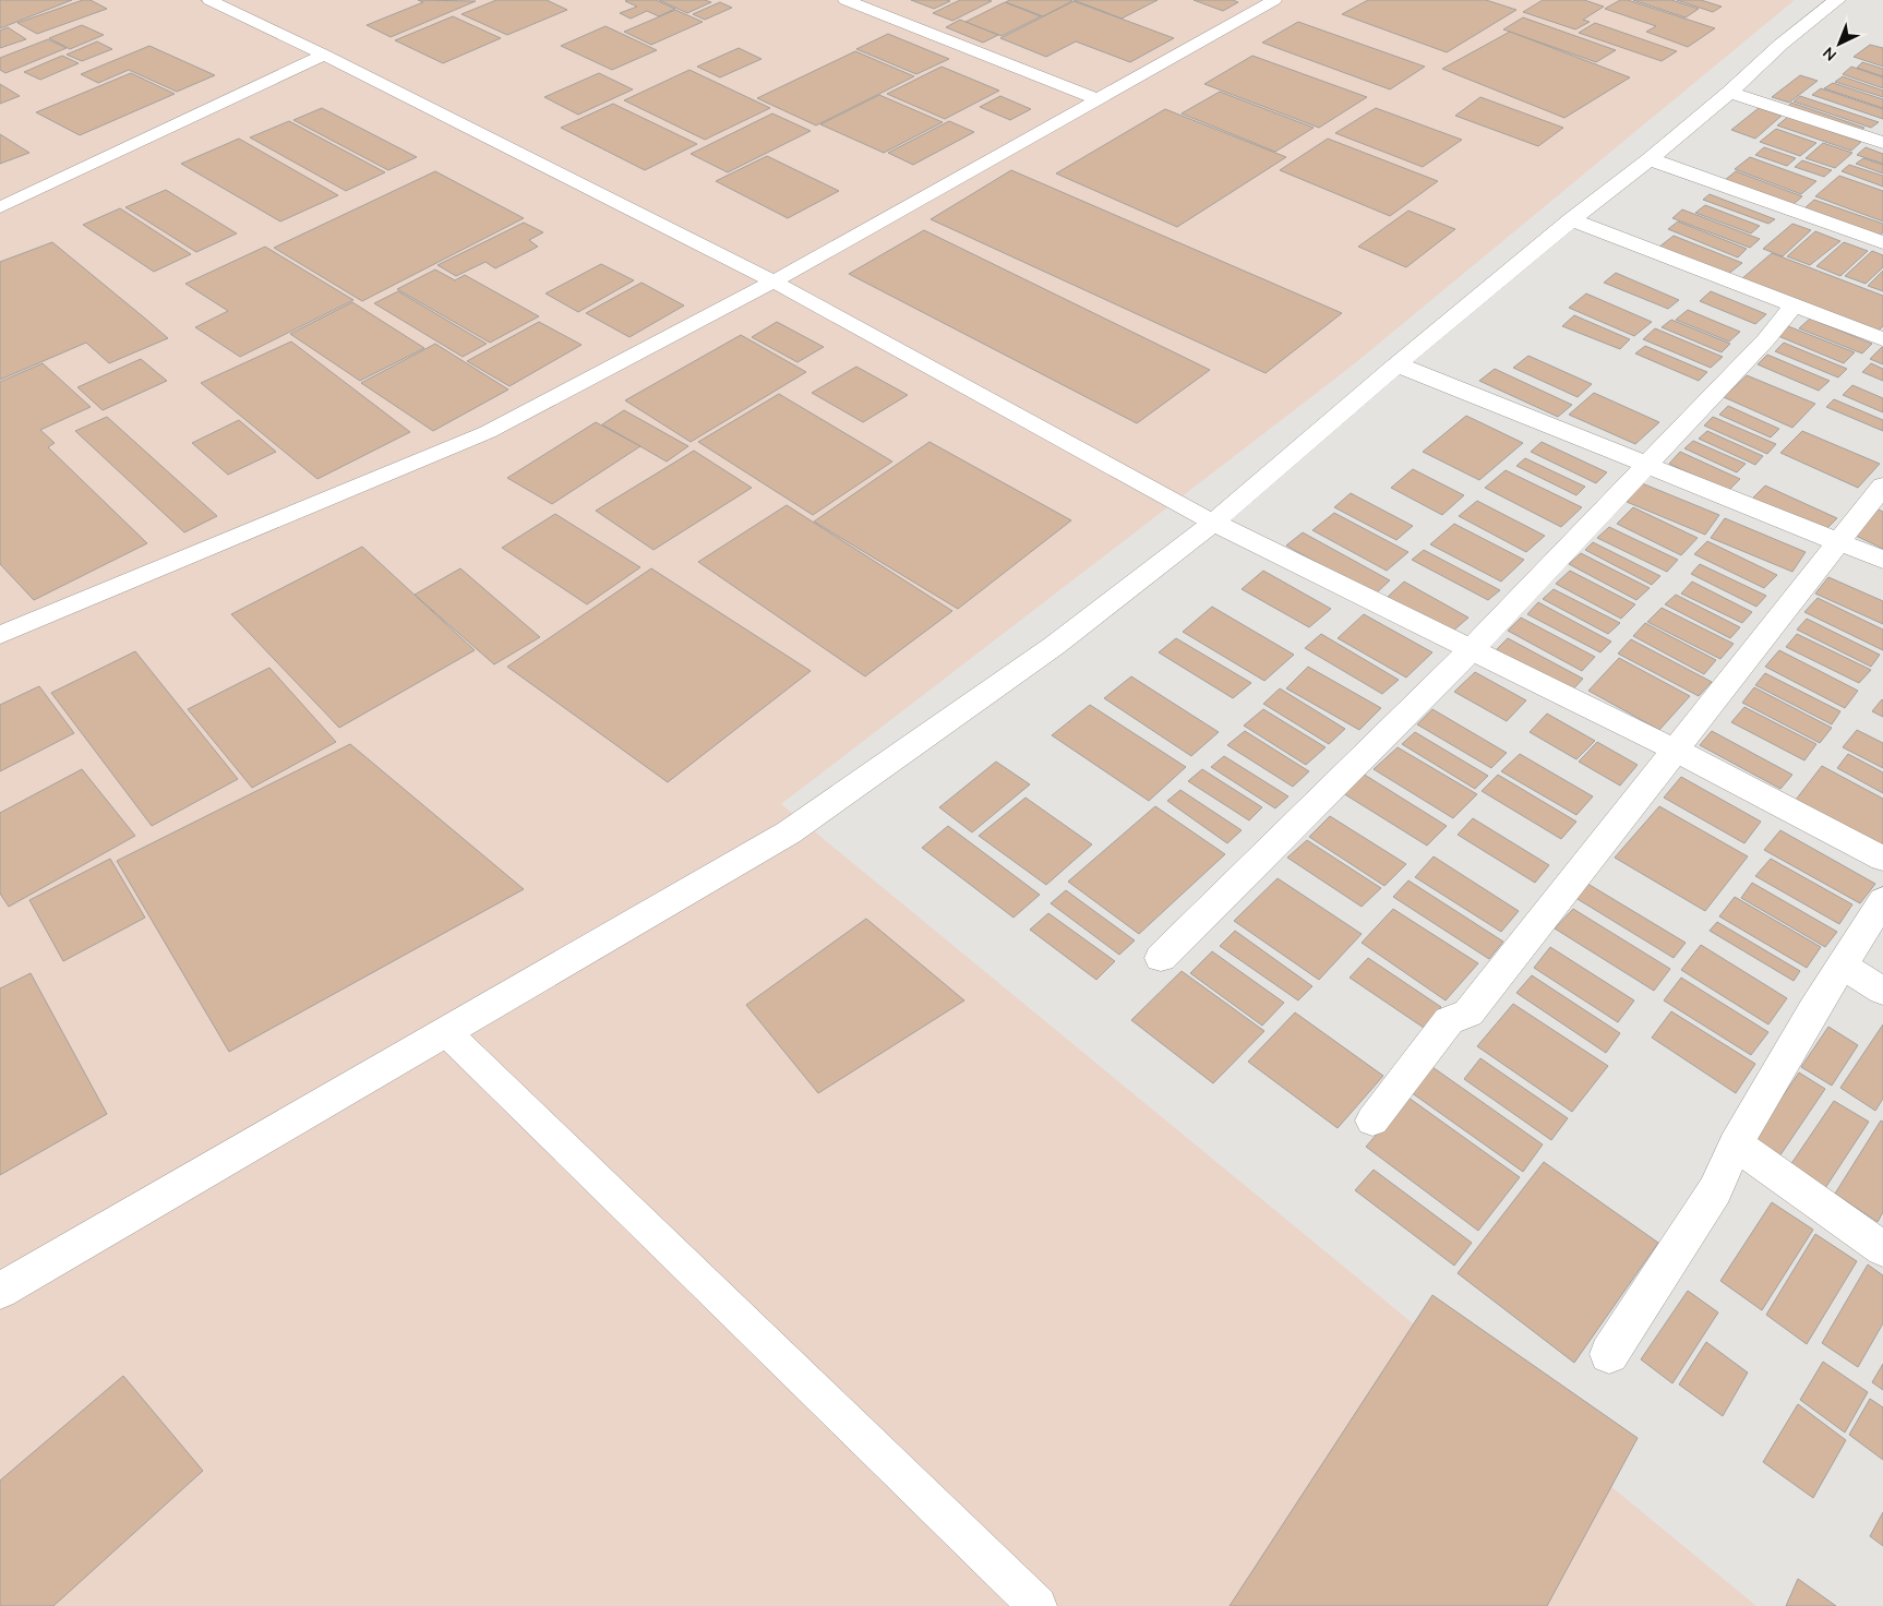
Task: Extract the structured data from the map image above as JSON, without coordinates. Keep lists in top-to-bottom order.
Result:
{
  "north": "bottom left"
}
